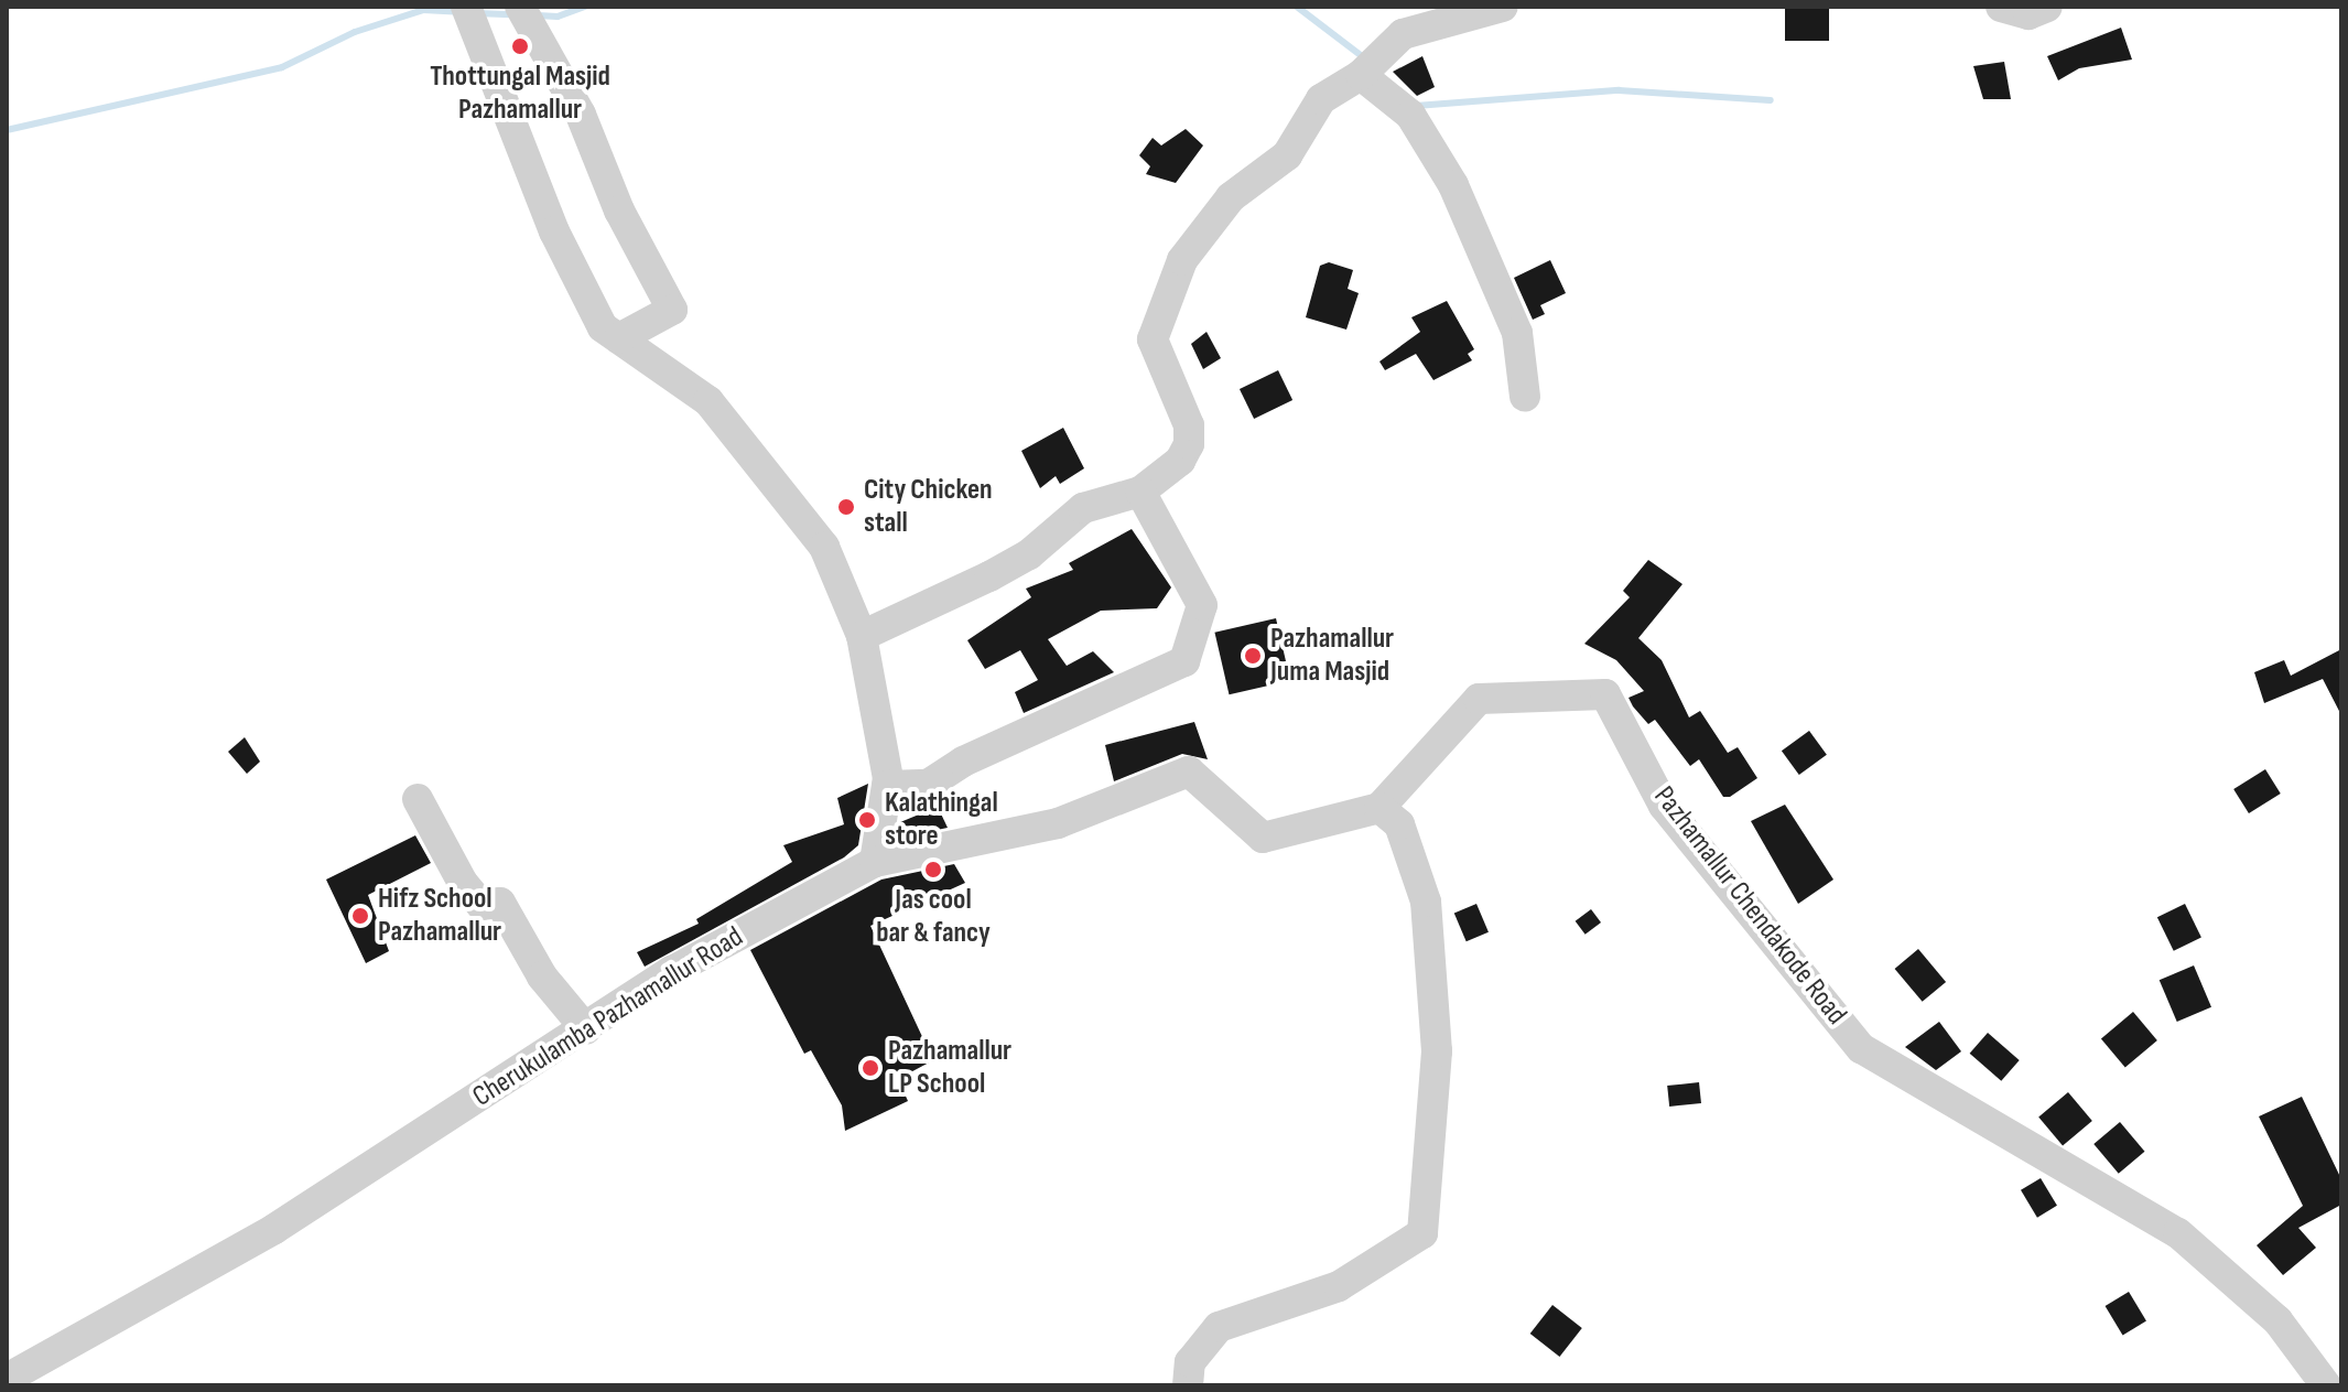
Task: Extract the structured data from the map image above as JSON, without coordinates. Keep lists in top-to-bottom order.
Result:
{
  "streets": {
    "street": ["Pazhamallur Chendakode Road", "Cherukulamba Pazhamallur Road"]
  },
  "places": [
    "Thottungal Masjid Pazhamallur",
    "City Chicken stall",
    "Pazhamallur Juma Masjid",
    "Kalathingal store",
    "Jas cool bar & fancy",
    "Hifz School Pazhamallur",
    "Pazhamallur LP School"
  ]
}
